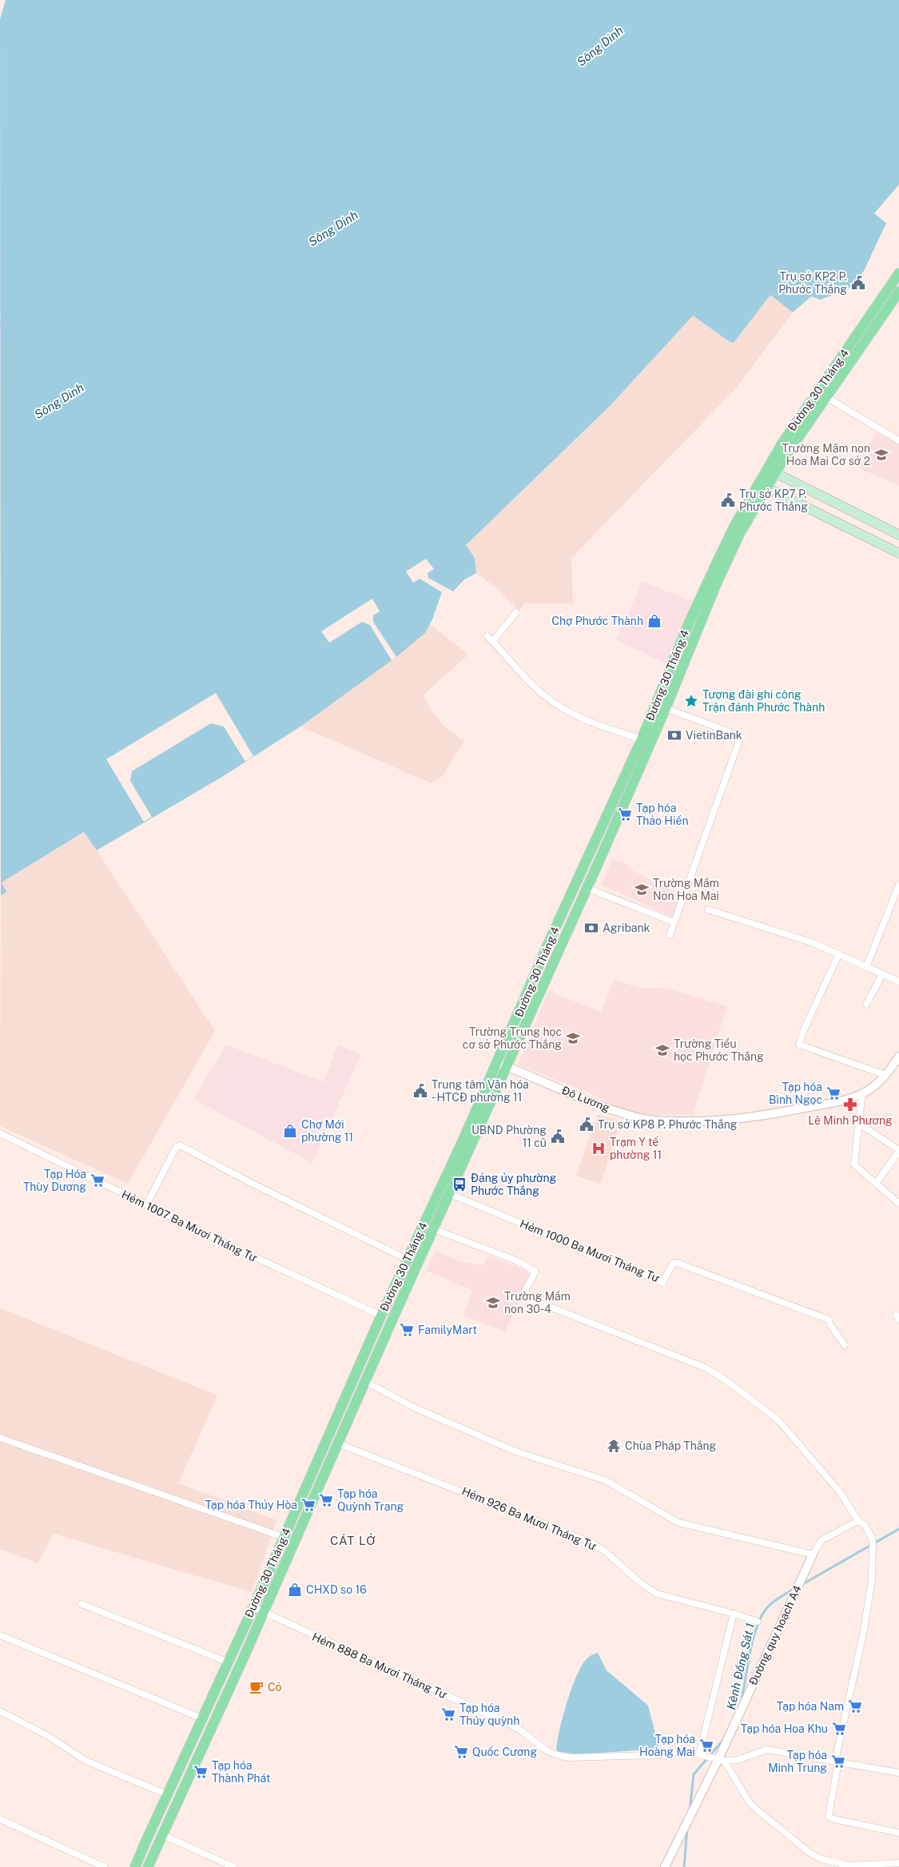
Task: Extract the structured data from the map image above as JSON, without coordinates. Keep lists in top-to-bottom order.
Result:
{
  "streets": {
    "main road": ["Đường 30 Tháng 4"],
    "street": [
      "Đô Lương",
      "Hẻm 1007 Ba Mươi Tháng Tư",
      "Hẻm 1000 Ba Mươi Tháng Tư",
      "Hẻm 926 Ba Mươi Tháng Tư",
      "Đường quy hoạch A4",
      "Hẻm 888 Ba Mươi Tháng Tư"
    ]
  },
  "crossings": [
    ["Đường 30 Tháng 4", "Đô Lương"],
    ["Đường 30 Tháng 4", "Hẻm 1007 Ba Mươi Tháng Tư"],
    ["Đường 30 Tháng 4", "Hẻm 1000 Ba Mươi Tháng Tư"],
    ["Đường 30 Tháng 4", "Hẻm 926 Ba Mươi Tháng Tư"],
    ["Đường 30 Tháng 4", "Hẻm 888 Ba Mươi Tháng Tư"],
    ["Đường quy hoạch A4", "Hẻm 888 Ba Mươi Tháng Tư"]
  ],
  "districts": ["CÁT LỞ"],
  "water": ["Sông Dinh", "Kênh Đồng Sát 1"],
  "places": {
    "public building": [
      "Trụ sở KP2 P. Phước Thắng",
      "Trụ sở KP7 P. Phước Thắng",
      "Trung tâm Văn hóa - HTCĐ phường 11",
      "Trụ sở KP8 P. Phước Thắng",
      "UBND Phường 11 cũ"
    ],
    "school or university": [
      "Trường Mầm non Hoa Mai Cơ sở 2",
      "Trường Mầm Non Hoa Mai",
      "Trường Trung học cơ sở Phước Thắng",
      "Trường Tiểu học Phước Thắng",
      "Trường Mầm non 30-4"
    ],
    "shop": ["Chợ Phước Thành", "Chợ Mới phường 11", "CHXD so 16"],
    "place": ["Tượng đài ghi công Trận đánh Phước Thành"],
    "bank": ["VietinBank", "Agribank"],
    "supermarket": [
      "Tạp hóa Thảo Hiền",
      "Tạp hóa Bình Ngọc",
      "Tạp Hóa Thùy Dương",
      "FamilyMart",
      "Tạp hóa Quỳnh Trang",
      "Tạp hóa Thủy Hòa",
      "Tạp hóa Nam",
      "Tạp hóa Thúy quỳnh",
      "Tạp hóa Hoa Khu",
      "Tạp hóa Hoàng Mai",
      "Quốc Cương",
      "Tạp hóa Minh Trung",
      "Tạp hóa Thành Phát"
    ],
    "pharmacy": ["Lê Minh Phương"],
    "hospital": ["Trạm Y tế phường 11"],
    "bus stop": ["Đảng ủy phường Phước Thắng"],
    "temple": ["Chùa Pháp Thắng"],
    "cafe": ["Cỏ"]
  }
}
